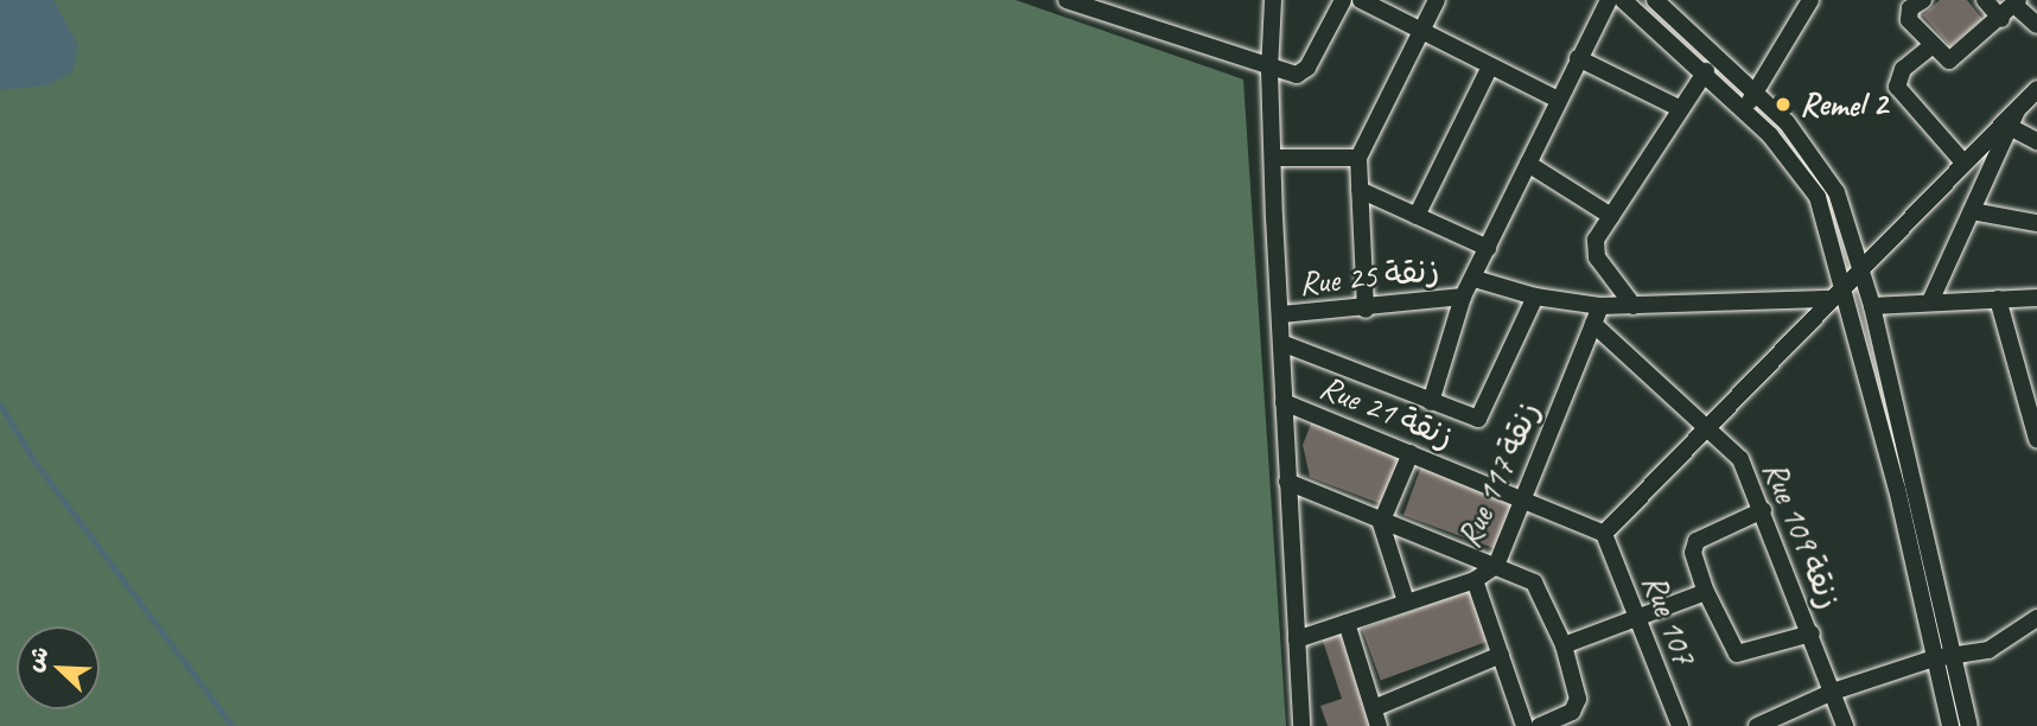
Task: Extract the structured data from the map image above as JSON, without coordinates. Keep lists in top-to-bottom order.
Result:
{
  "streets": {
    "street": [
      "Rue 25 زنقة",
      "Rue 21 زنقة",
      "Rue 117 زنقة",
      "Rue 109 زنقة",
      "Rue 107"
    ]
  },
  "crossings": [
    ["Rue 21 زنقة", "Rue 117 زنقة"],
    ["Rue 21 زنقة", "Rue 107"],
    ["Rue 117 زنقة", "Rue 109 زنقة"]
  ],
  "places": ["Remel 2"],
  "north": "top left"
}
